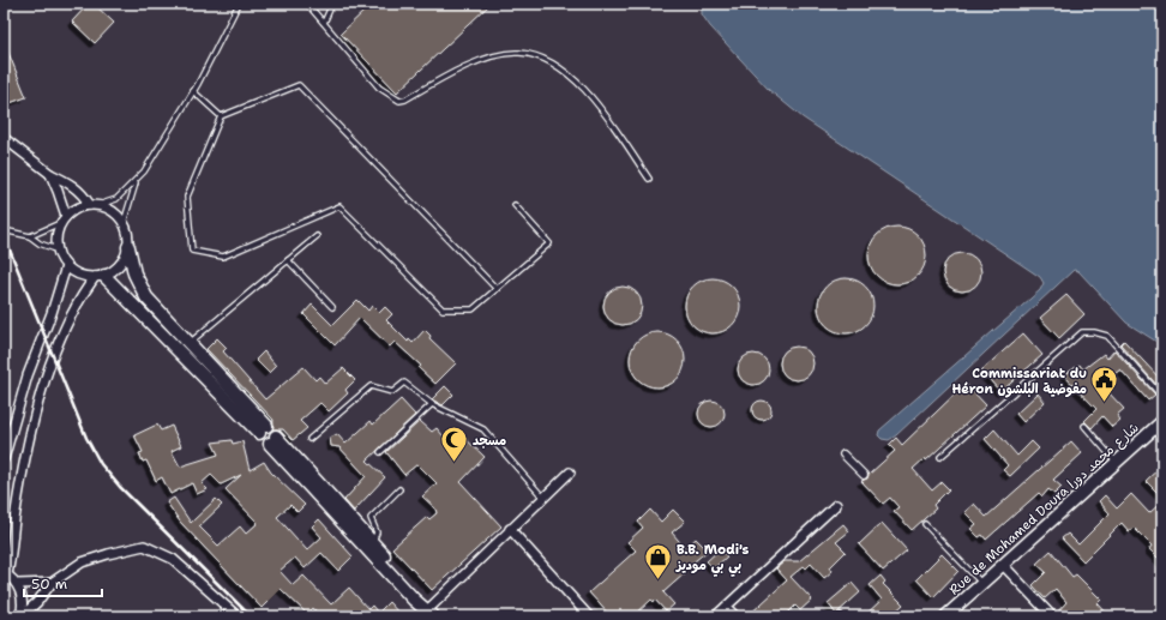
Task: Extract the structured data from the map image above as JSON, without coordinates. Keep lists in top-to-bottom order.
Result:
{
  "streets": {
    "street": ["Rue de Mohamed Doura شارع محمد دورا"]
  },
  "places": {
    "public building": ["Commissariat du Héron مفوضية البلشون"],
    "mosque": ["مسجد"],
    "shop": ["B.B. Modi's بي بي موديز"]
  },
  "scale_bar": "50 m"
}
